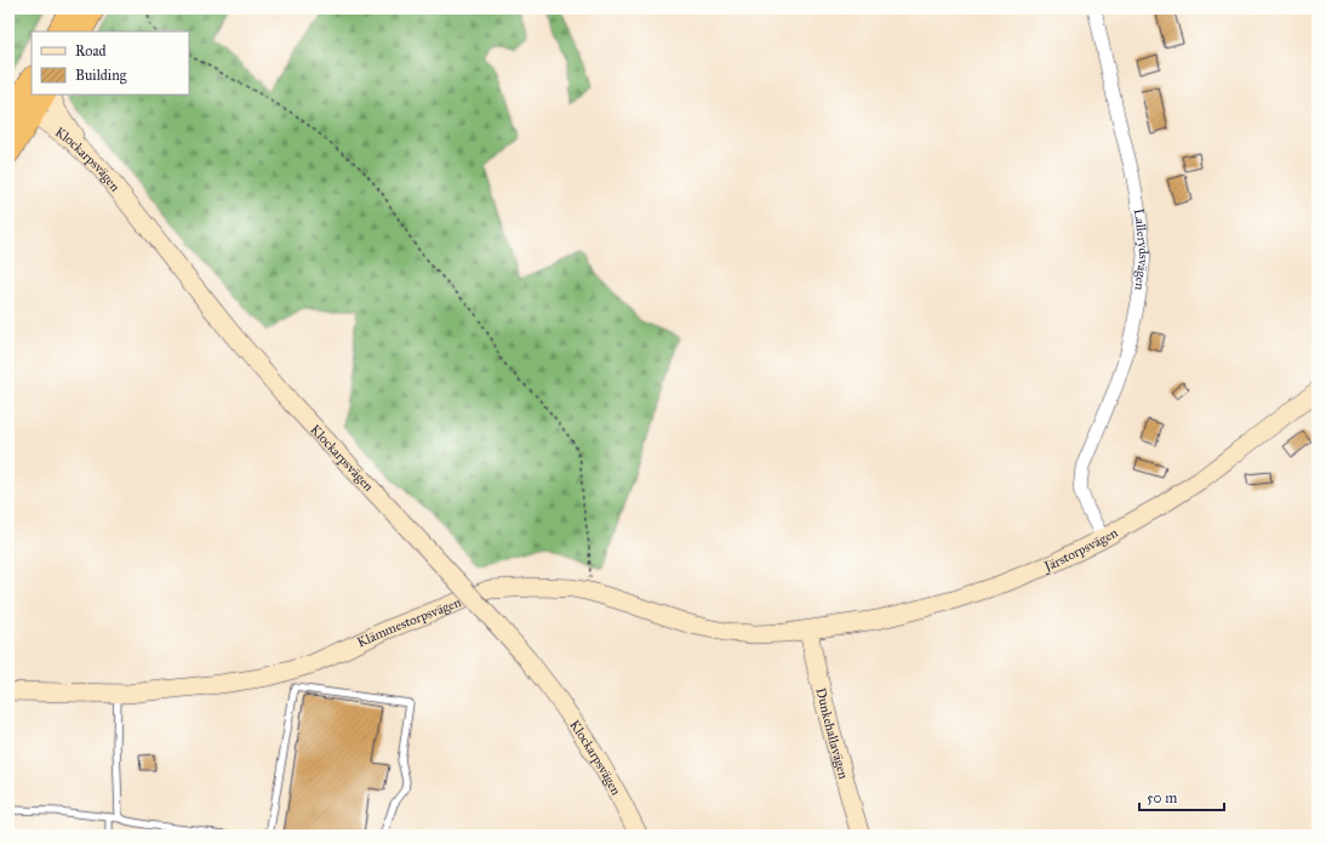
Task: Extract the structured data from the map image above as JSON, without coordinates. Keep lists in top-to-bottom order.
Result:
{
  "streets": {
    "street": [
      "Klockarpsvägen",
      "Lallerydsvägen",
      "Järstorpsvägen",
      "Klämmestorpsvägen",
      "Dunkehallavägen"
    ]
  },
  "crossings": [
    ["Lallerydsvägen", "Järstorpsvägen"],
    ["Järstorpsvägen", "Klämmestorpsvägen"],
    ["Järstorpsvägen", "Dunkehallavägen"],
    ["Klämmestorpsvägen", "Dunkehallavägen"]
  ],
  "legend": ["Road", "Building"],
  "scale_bar": "50 m"
}
